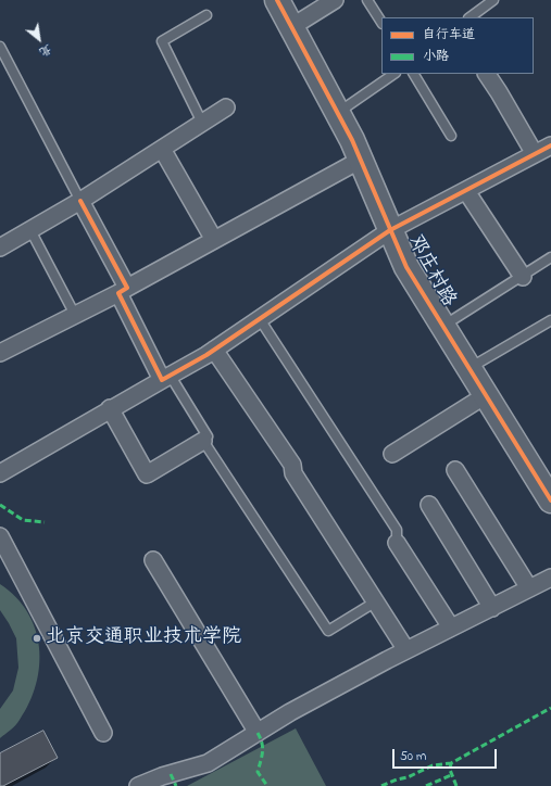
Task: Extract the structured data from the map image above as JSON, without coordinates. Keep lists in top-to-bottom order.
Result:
{
  "streets": {
    "street": ["邓庄村路"]
  },
  "places": ["北京交通职业技术学院"],
  "legend": ["自行车道", "小路"],
  "scale_bar": "50 m",
  "north": "bottom right"
}
